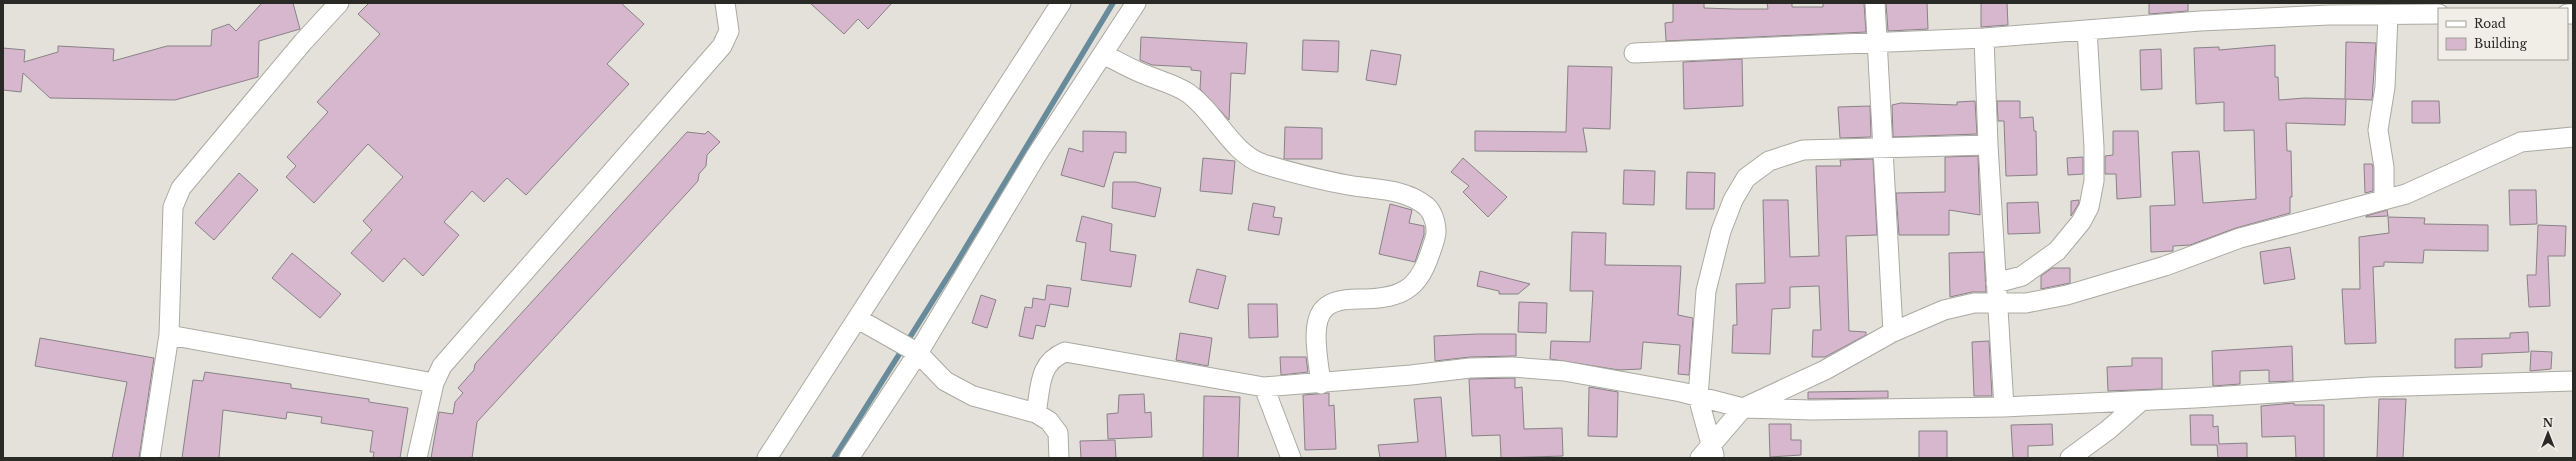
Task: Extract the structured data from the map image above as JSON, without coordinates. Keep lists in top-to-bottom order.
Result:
{
  "legend": ["Road", "Building"],
  "north": "top"
}
